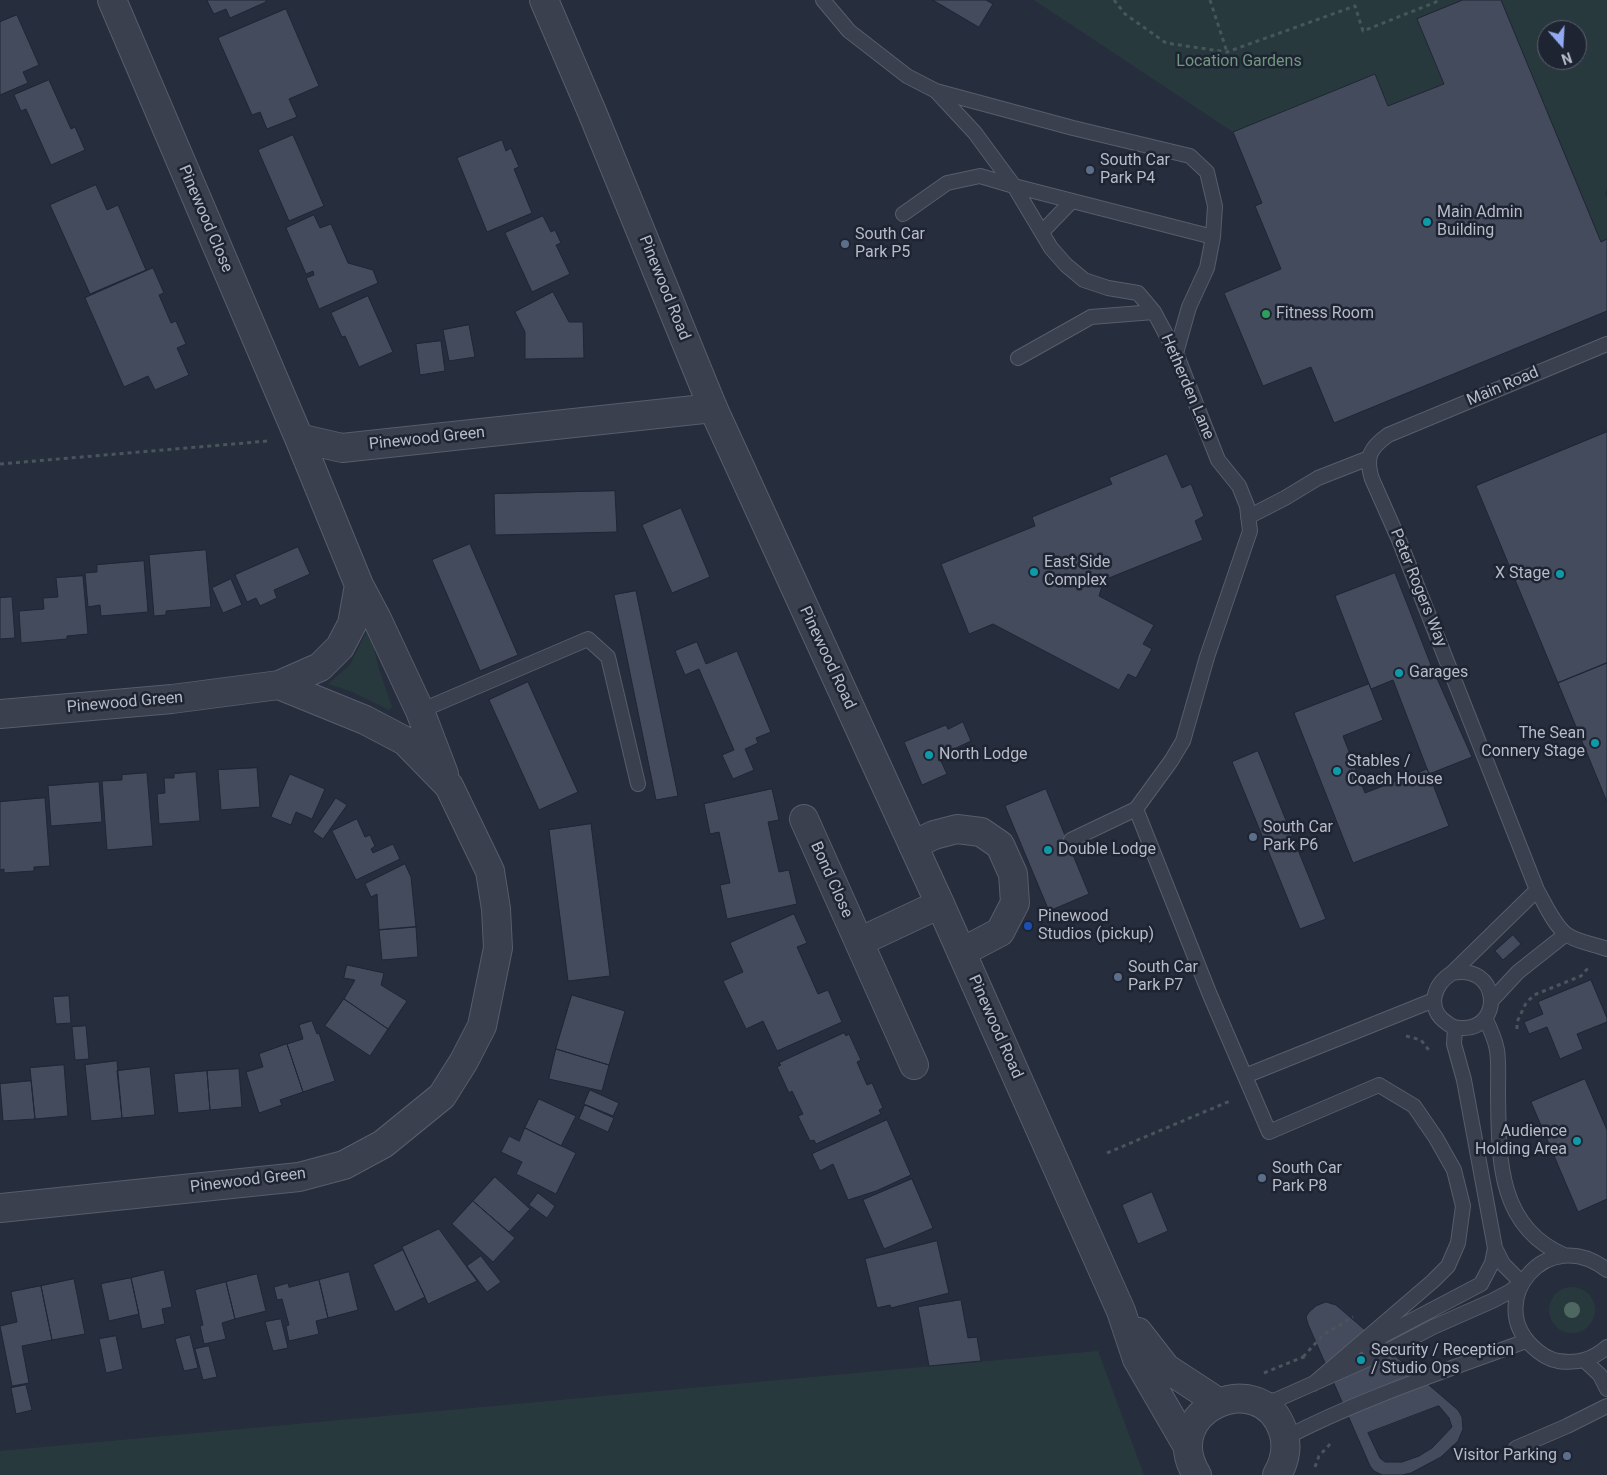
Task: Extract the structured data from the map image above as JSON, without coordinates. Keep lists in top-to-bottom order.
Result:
{
  "streets": {
    "street": [
      "Pinewood Close",
      "Pinewood Road",
      "Pinewood Green",
      "Bond Close"
    ],
    "lane": ["Hetherden Lane", "Main Road", "Peter Rogers Way"]
  },
  "crossings": [
    ["Pinewood Close", "Pinewood Green"],
    ["Pinewood Road", "Pinewood Green"],
    ["Main Road", "Peter Rogers Way"]
  ],
  "parks": ["Location Gardens"],
  "places": [
    "South Car Park P4",
    "Main Admin Building",
    "South Car Park P5",
    "Fitness Room",
    "East Side Complex",
    "X Stage",
    "Garages",
    "The Sean Connery Stage",
    "North Lodge",
    "Stables / Coach House",
    "South Car Park P6",
    "Double Lodge",
    "Pinewood Studios (pickup)",
    "South Car Park P7",
    "Audience Holding Area",
    "South Car Park P8",
    "Security / Reception / Studio Ops",
    "Visitor Parking"
  ],
  "north": "bottom"
}
